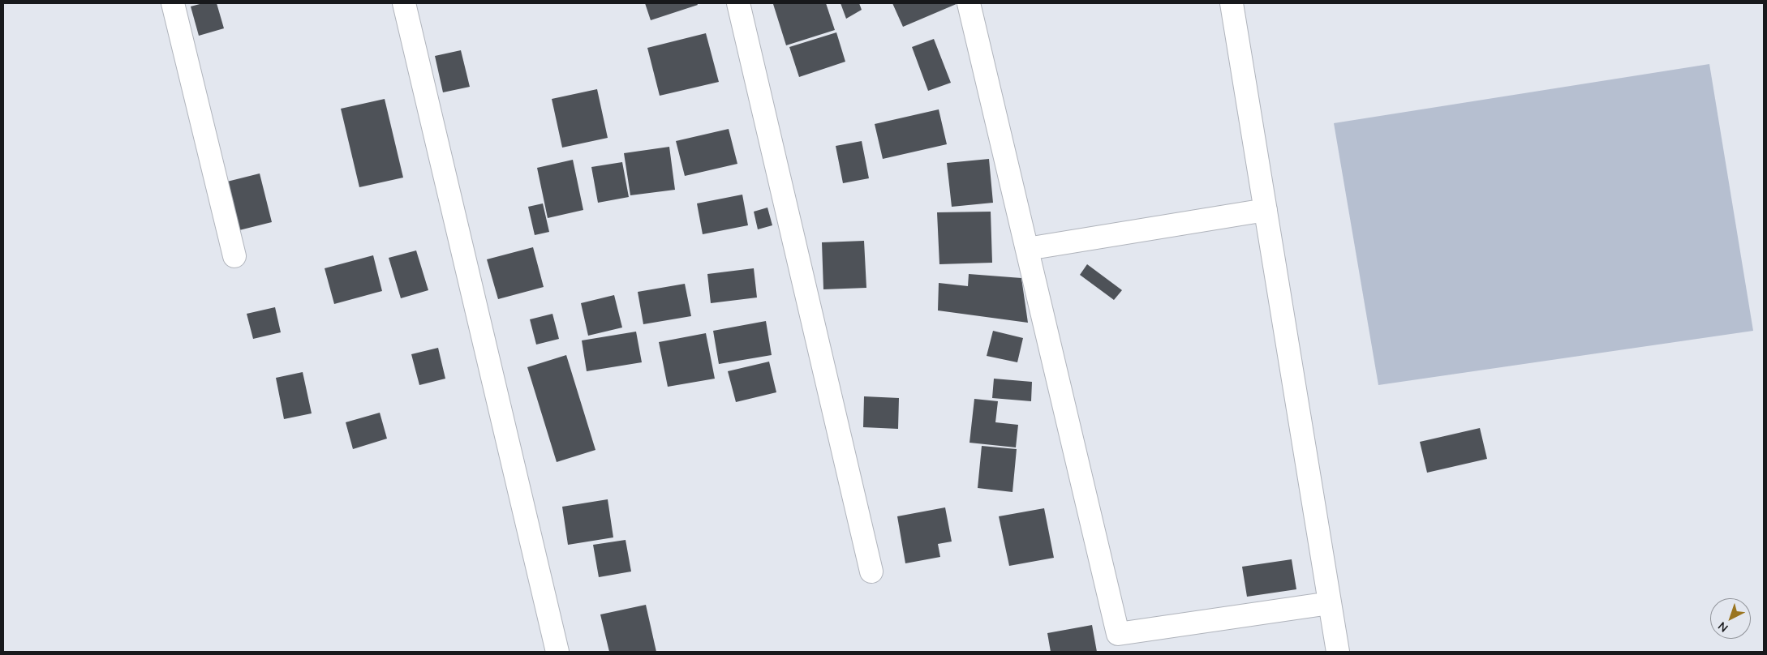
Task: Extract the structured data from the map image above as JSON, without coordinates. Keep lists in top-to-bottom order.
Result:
{
  "north": "bottom left"
}
